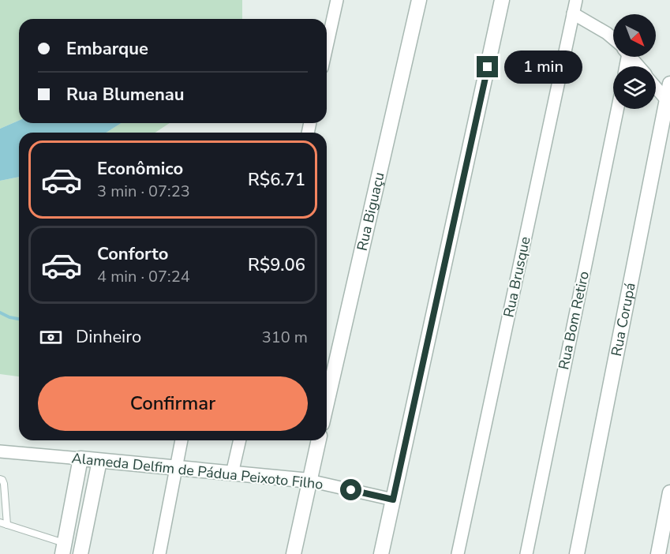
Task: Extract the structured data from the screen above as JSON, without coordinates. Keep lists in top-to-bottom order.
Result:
{
  "streets": {
    "street": [
      "Rua Biguaçu",
      "Rua Brusque",
      "Rua Corupá",
      "Rua Bom Retiro",
      "Alameda Delfim de Pádua Peixoto Filho"
    ]
  },
  "north": "bottom right",
  "page": {
    "banner": ["Embarque", "Rua Blumenau"],
    "bubble": "1 min",
    "list": [
      {
        "name": "Econômico",
        "note": "3 min · 07:23",
        "value": "R$6.71"
      },
      {
        "name": "Conforto",
        "note": "4 min · 07:24",
        "value": "R$9.06"
      }
    ],
    "pay": ["Dinheiro", "310 m"],
    "buttons": "Confirmar"
  }
}
